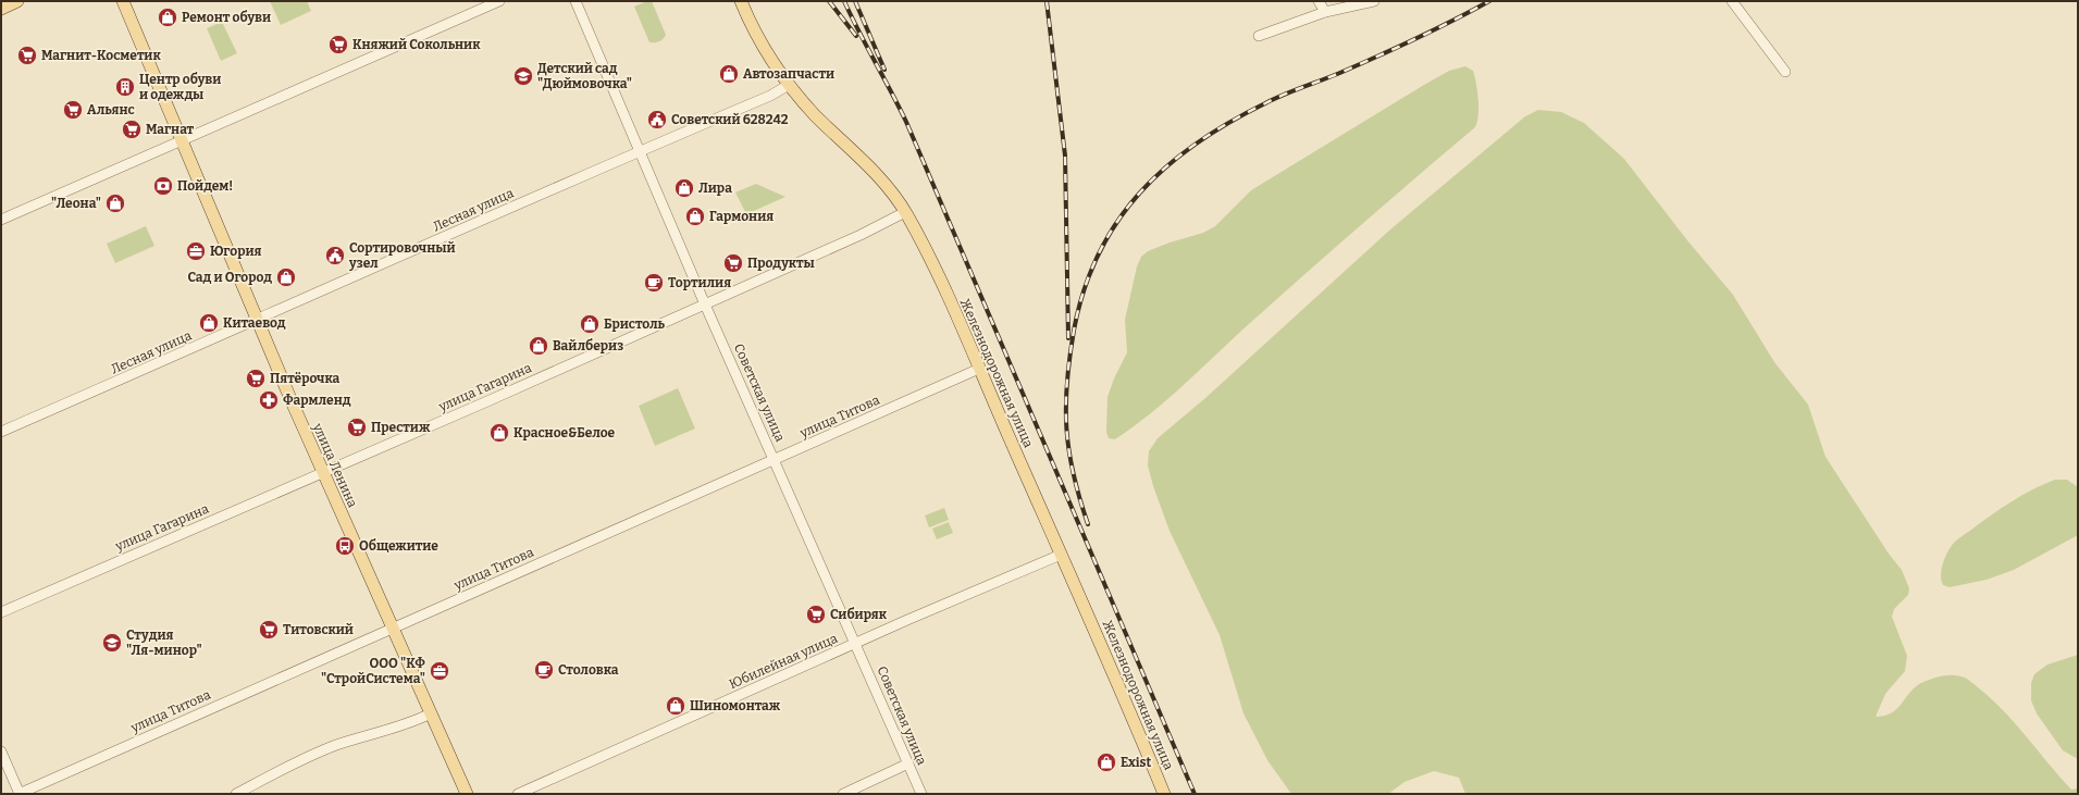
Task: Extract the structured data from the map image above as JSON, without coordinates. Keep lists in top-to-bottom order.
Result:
{
  "streets": {
    "main road": ["Железнодорожная улица", "улица Ленина"],
    "street": [
      "Лесная улица",
      "улица Гагарина",
      "Советская улица",
      "улица Титова",
      "Юбилейная улица"
    ]
  },
  "crossings": [
    ["Лесная улица", "Железнодорожная улица"],
    ["Лесная улица", "Советская улица"],
    ["Лесная улица", "улица Ленина"],
    ["Железнодорожная улица", "улица Гагарина"],
    ["Железнодорожная улица", "улица Титова"],
    ["Железнодорожная улица", "Юбилейная улица"],
    ["улица Гагарина", "Советская улица"],
    ["улица Гагарина", "улица Ленина"],
    ["Советская улица", "улица Титова"],
    ["Советская улица", "Юбилейная улица"],
    ["улица Титова", "улица Ленина"]
  ],
  "places": {
    "shop": [
      "Ремонт обуви",
      "Автозапчасти",
      "Лира",
      "\"Леона\"",
      "Гармония",
      "Сад и Огород",
      "Китаевод",
      "Бристоль",
      "Вайлбериз",
      "Красное&Белое",
      "Шиномонтаж",
      "Exist"
    ],
    "supermarket": [
      "Княжий Сокольник",
      "Магнит-Косметик",
      "Альянс",
      "Магнат",
      "Продукты",
      "Пятёрочка",
      "Престиж",
      "Сибиряк",
      "Титовский"
    ],
    "school or university": ["Детский сад \"Дюймовочка\"", "Студия \"Ля-минор\""],
    "building": ["Центр обуви и одежды"],
    "public building": ["Советский 628242", "Сортировочный узел"],
    "bank": ["Пойдем!"],
    "office": ["Югория", "ООО \"КФ \"СтройСистема\""],
    "cafe": ["Тортилия", "Столовка"],
    "pharmacy": ["Фармленд"],
    "bus stop": ["Общежитие"]
  }
}
